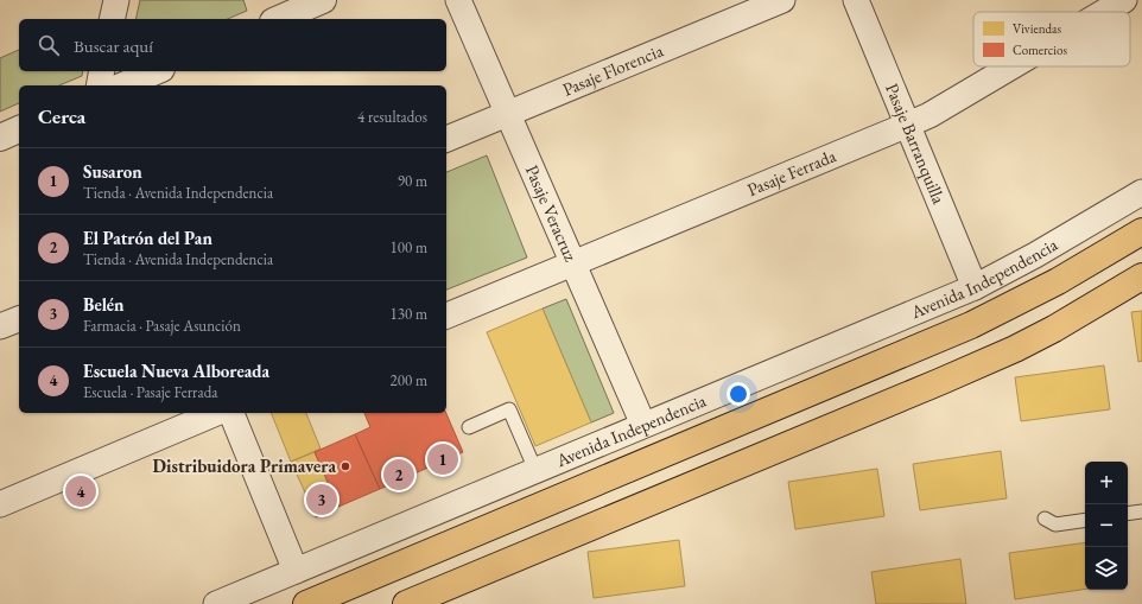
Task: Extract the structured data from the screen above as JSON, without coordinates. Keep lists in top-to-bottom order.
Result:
{
  "streets": {
    "main road": ["Avenida Independencia"],
    "street": [
      "Pasaje Florencia",
      "Pasaje Barranquilla",
      "Pasaje Ferrada",
      "Pasaje Veracruz"
    ]
  },
  "crossings": [
    ["Pasaje Florencia", "Pasaje Veracruz"],
    ["Pasaje Barranquilla", "Pasaje Ferrada"],
    ["Pasaje Barranquilla", "Avenida Independencia"],
    ["Pasaje Ferrada", "Pasaje Veracruz"],
    ["Pasaje Veracruz", "Avenida Independencia"]
  ],
  "places": ["Distribuidora Primavera"],
  "legend": ["Viviendas", "Comercios"],
  "page": {
    "search": "Buscar aquí",
    "heading": ["Cerca", "4 resultados"],
    "list": [
      {
        "mark": "1",
        "name": "Susaron",
        "note": "Tienda · Avenida Independencia",
        "value": "90 m"
      },
      {
        "mark": "2",
        "name": "El Patrón del Pan",
        "note": "Tienda · Avenida Independencia",
        "value": "100 m"
      },
      {
        "mark": "3",
        "name": "Belén",
        "note": "Farmacia · Pasaje Asunción",
        "value": "130 m"
      },
      {
        "mark": "4",
        "name": "Escuela Nueva Alboreada",
        "note": "Escuela · Pasaje Ferrada",
        "value": "200 m"
      }
    ],
    "pins": [
      "1",
      "2",
      "4",
      "3"
    ],
    "map_buttons": ["+", "−"]
  }
}
